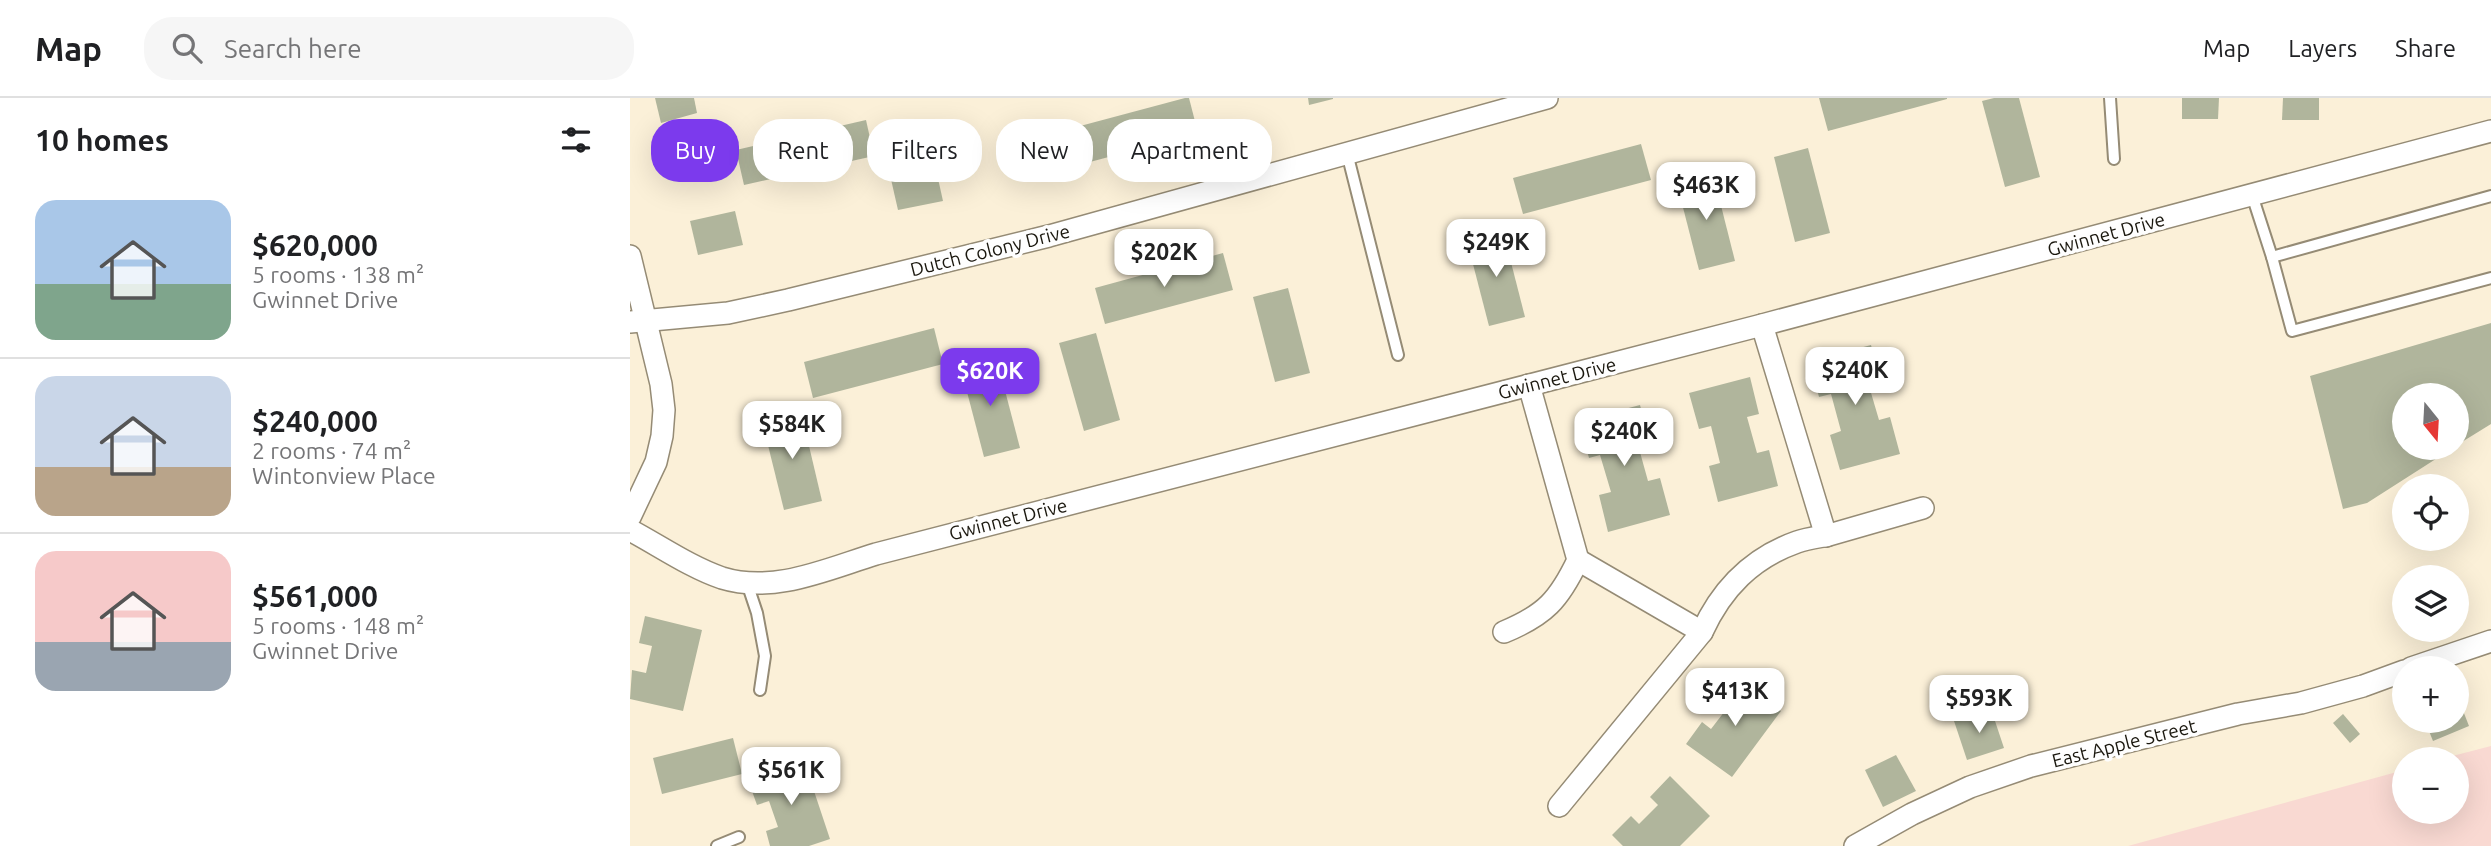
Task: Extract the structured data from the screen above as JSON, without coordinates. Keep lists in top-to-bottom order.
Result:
{
  "streets": {
    "street": ["Gwinnet Drive", "Dutch Colony Drive", "East Apple Street"]
  },
  "north": "bottom",
  "page": {
    "header": "Map",
    "search": "Search here",
    "nav": ["Map", "Layers", "Share"],
    "heading": "10 homes",
    "chip": [
      "Buy",
      "Rent",
      "Filters",
      "New",
      "Apartment"
    ],
    "price": [
      "$463K",
      "$249K",
      "$202K",
      "$240K",
      "$620K",
      "$584K",
      "$240K",
      "$413K",
      "$593K",
      "$561K"
    ],
    "list": [
      {
        "name": "$620,000",
        "note": "5 rooms · 138 m² · Gwinnet Drive"
      },
      {
        "name": "$240,000",
        "note": "2 rooms · 74 m² · Wintonview Place"
      },
      {
        "name": "$561,000",
        "note": "5 rooms · 148 m² · Gwinnet Drive"
      }
    ],
    "map_buttons": ["+", "−"]
  }
}
